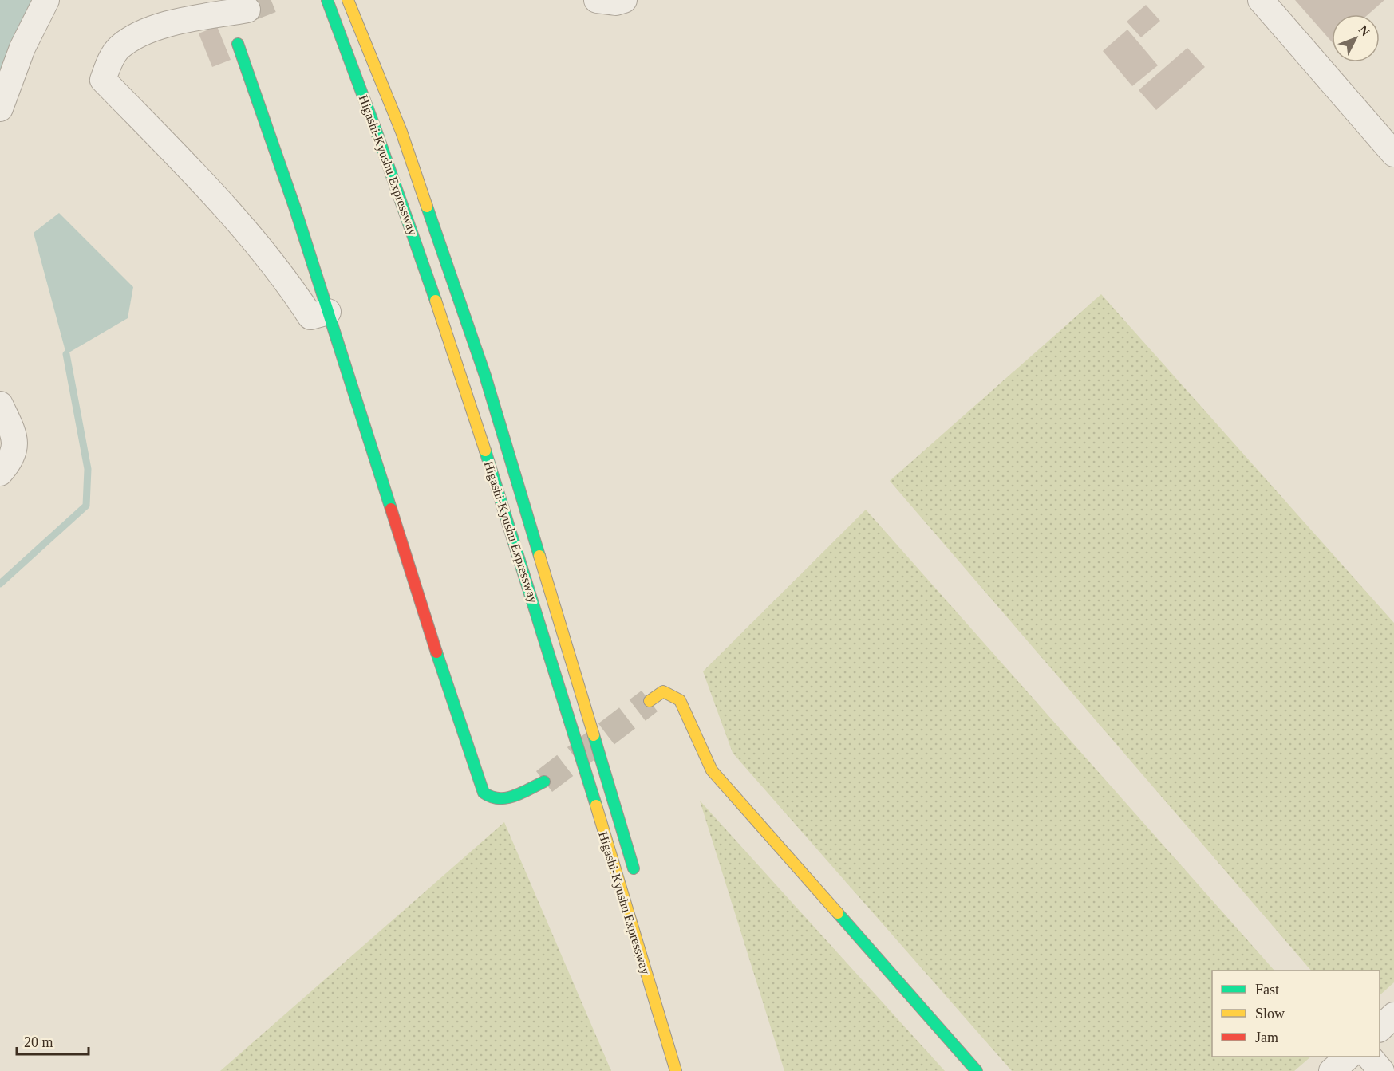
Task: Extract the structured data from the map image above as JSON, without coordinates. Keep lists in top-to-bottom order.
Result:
{
  "streets": {
    "main road": ["Higashi-Kyushu Expressway"]
  },
  "legend": ["Fast", "Slow", "Jam"],
  "scale_bar": "20 m",
  "north": "top right"
}
